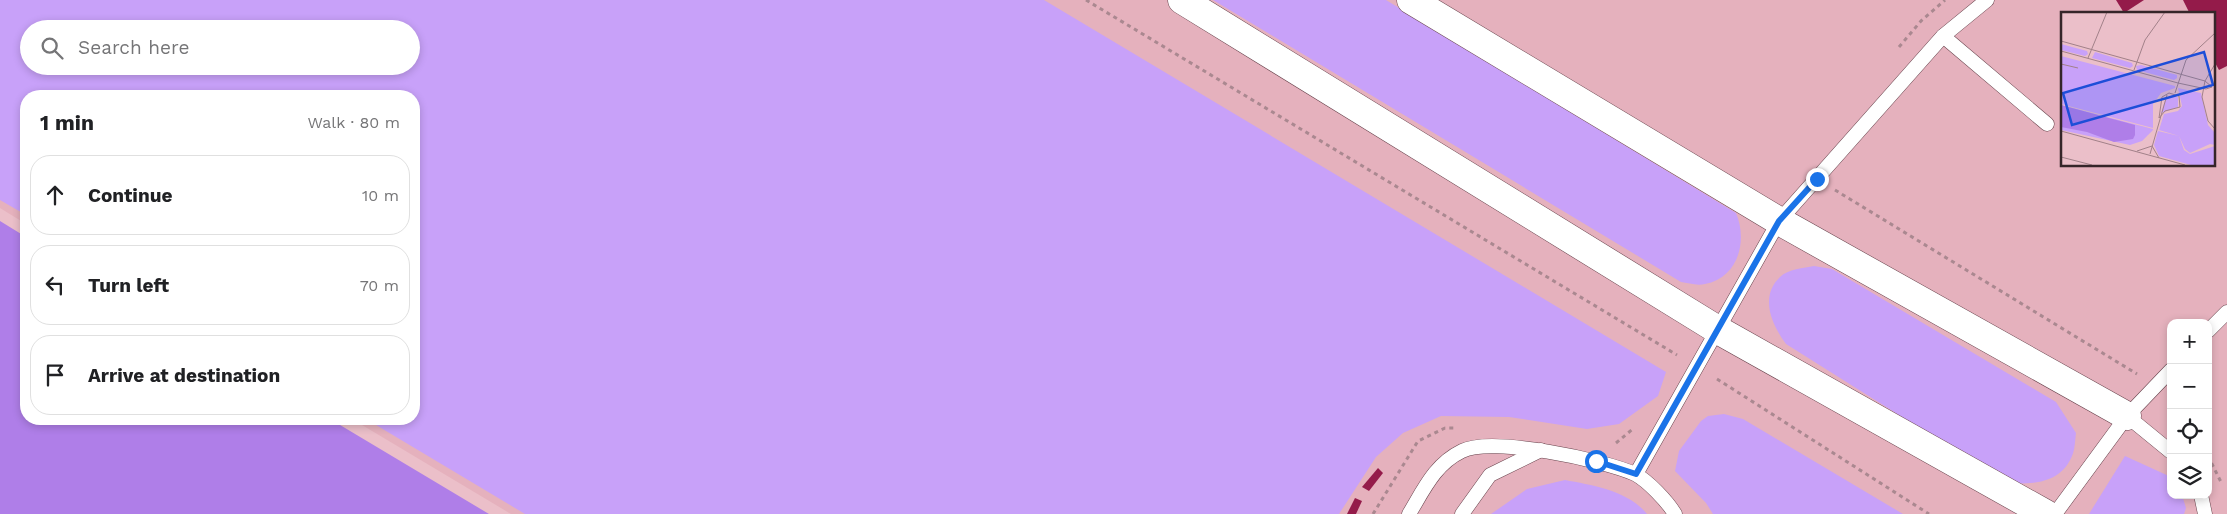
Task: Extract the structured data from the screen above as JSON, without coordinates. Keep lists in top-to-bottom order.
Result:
{
  "page": {
    "search": "Search here",
    "heading": ["1 min", "Walk · 80 m"],
    "list": [
      ["Continue", "10 m"],
      ["Turn left", "70 m"],
      "Arrive at destination"
    ],
    "map_buttons": ["+", "−"]
  }
}
